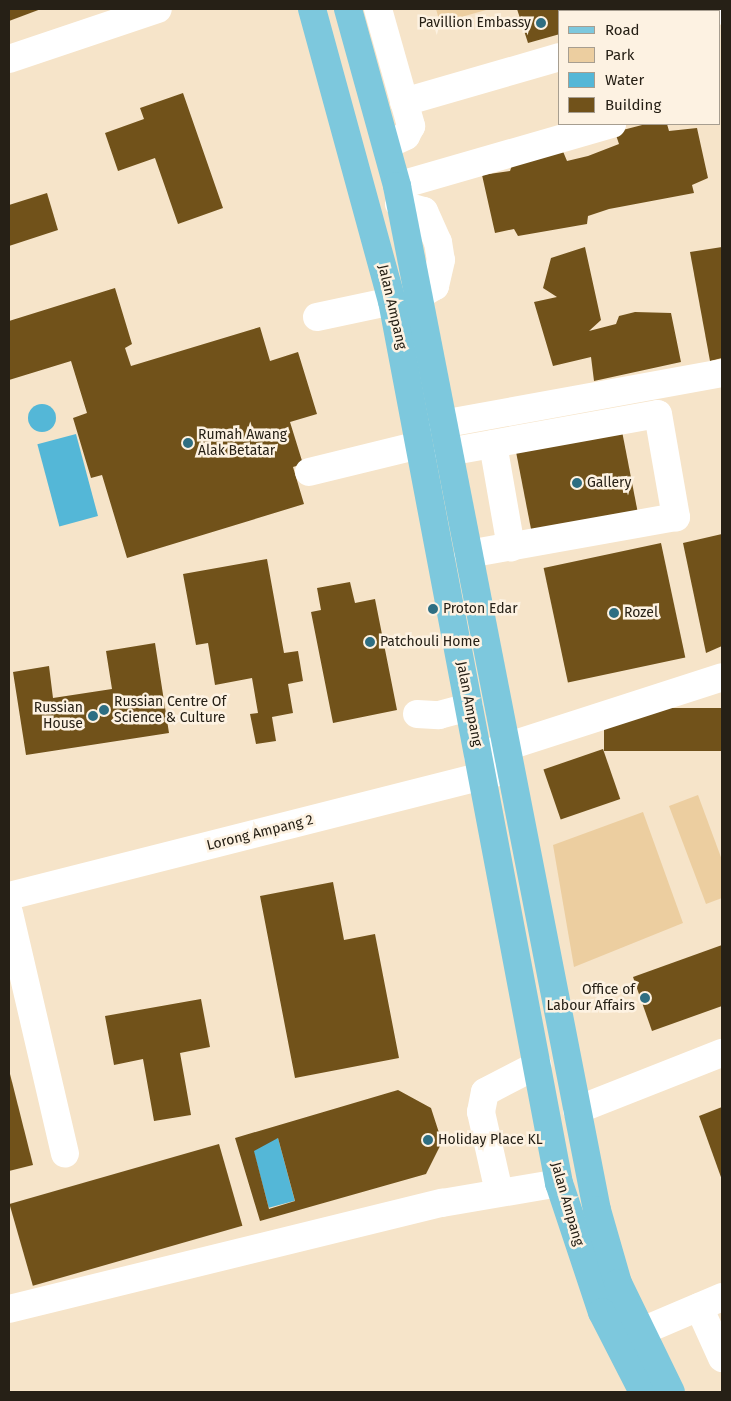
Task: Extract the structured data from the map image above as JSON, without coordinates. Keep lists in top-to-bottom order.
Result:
{
  "streets": {
    "main road": ["Jalan Ampang"],
    "street": ["Lorong Ampang 2"]
  },
  "crossings": [
    ["Jalan Ampang", "Lorong Ampang 2"]
  ],
  "places": [
    "Pavillion Embassy",
    "Rumah Awang Alak Betatar",
    "Gallery",
    "Proton Edar",
    "Rozel",
    "Patchouli Home",
    "Russian Centre Of Science & Culture",
    "Russian House",
    "Office of Labour Affairs",
    "Holiday Place KL"
  ],
  "legend": [
    "Road",
    "Park",
    "Water",
    "Building"
  ]
}
